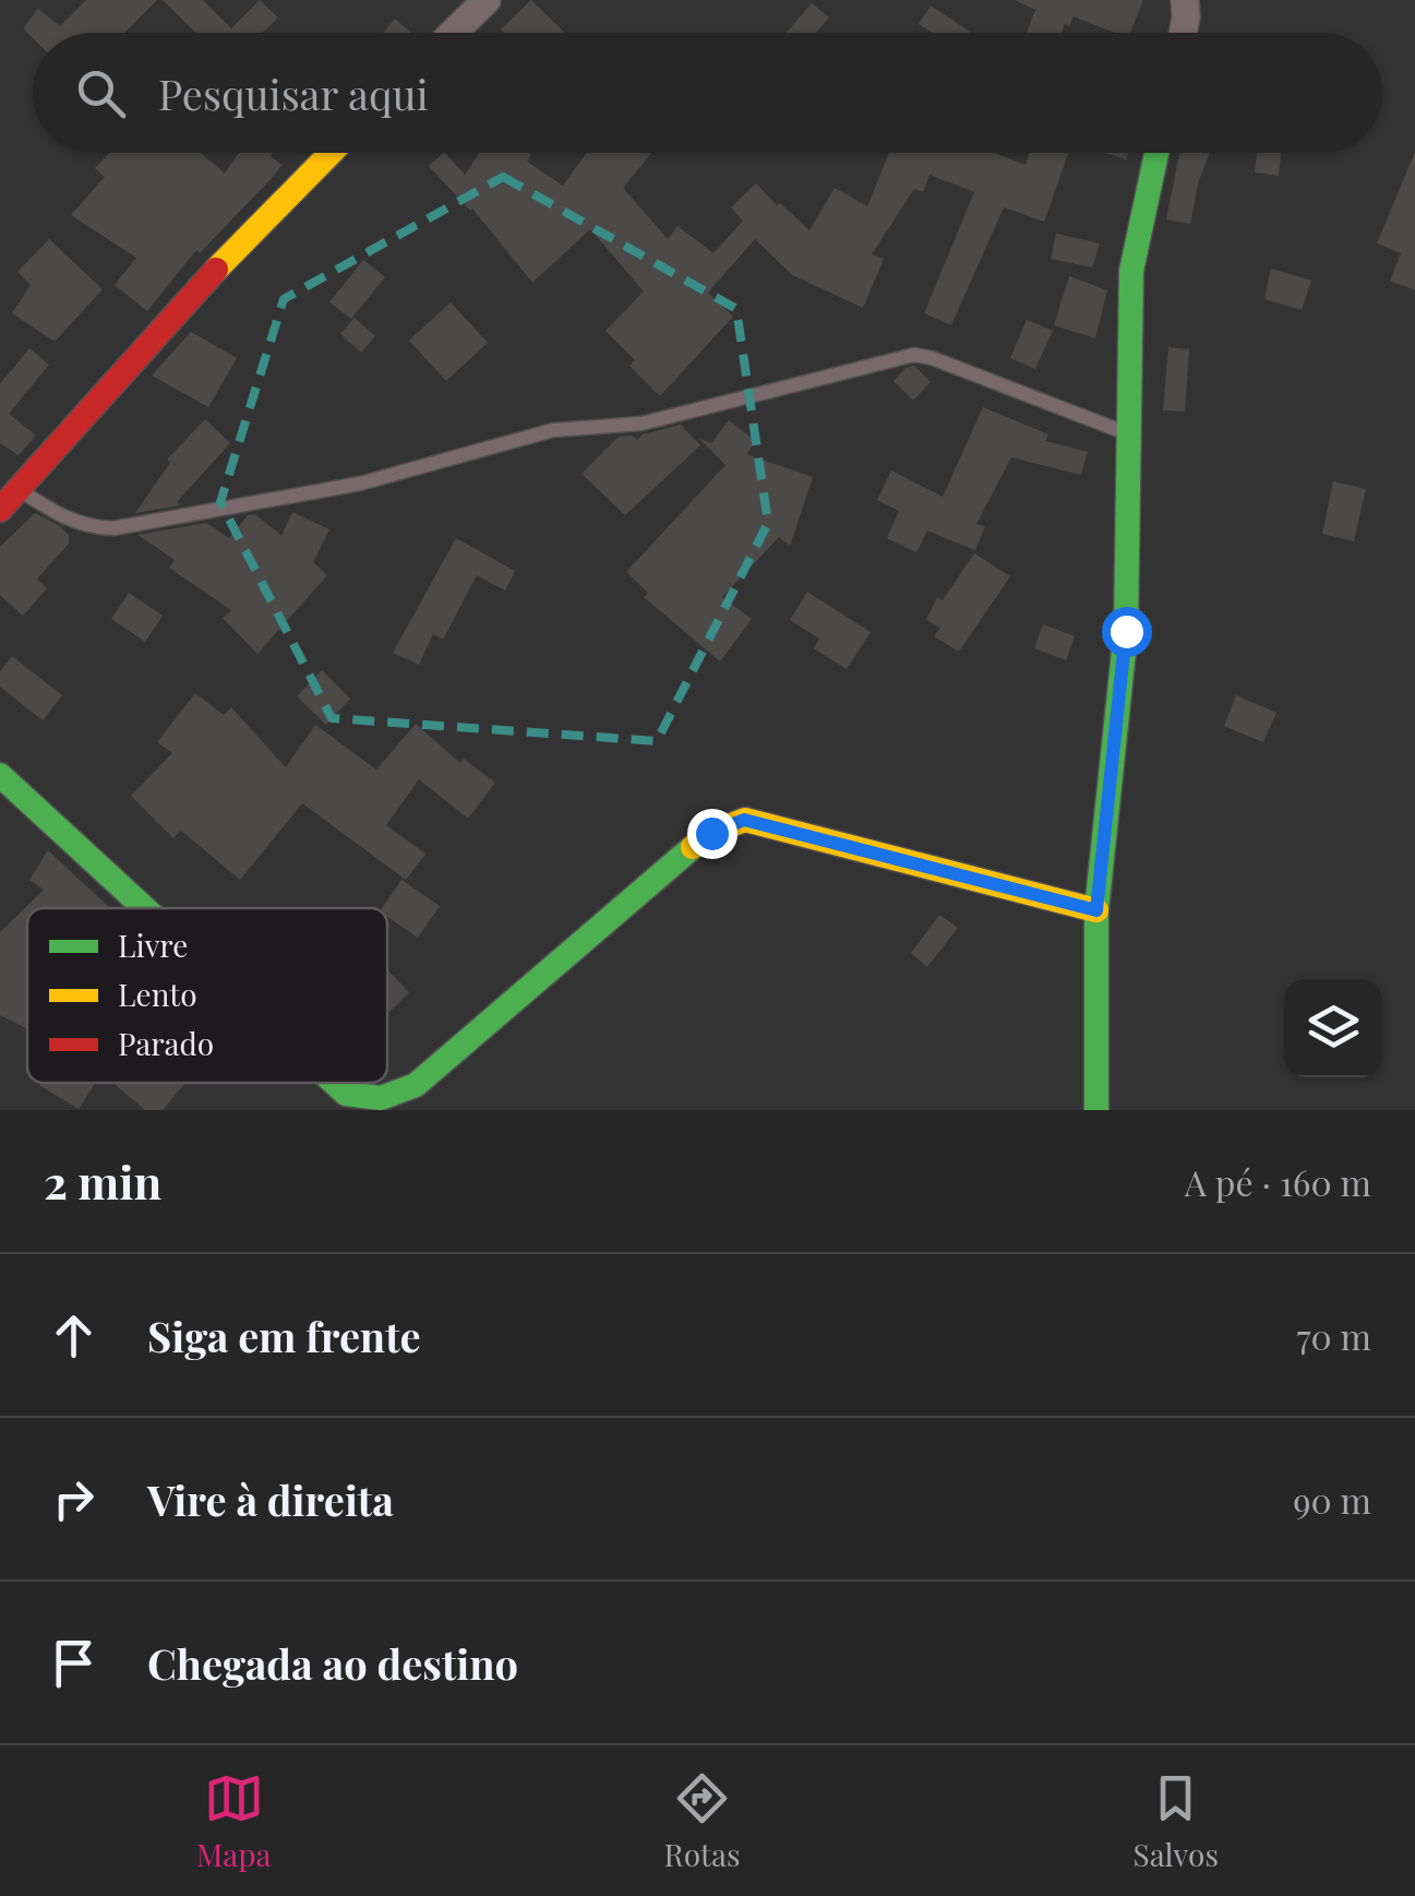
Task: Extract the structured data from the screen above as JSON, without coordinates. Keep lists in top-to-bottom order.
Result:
{
  "legend": ["Livre", "Lento", "Parado"],
  "page": {
    "search": "Pesquisar aqui",
    "heading": ["2 min", "A pé · 160 m"],
    "list": [
      ["Siga em frente", "70 m"],
      ["Vire à direita", "90 m"],
      "Chegada ao destino"
    ],
    "nav": ["Mapa", "Rotas", "Salvos"]
  }
}
